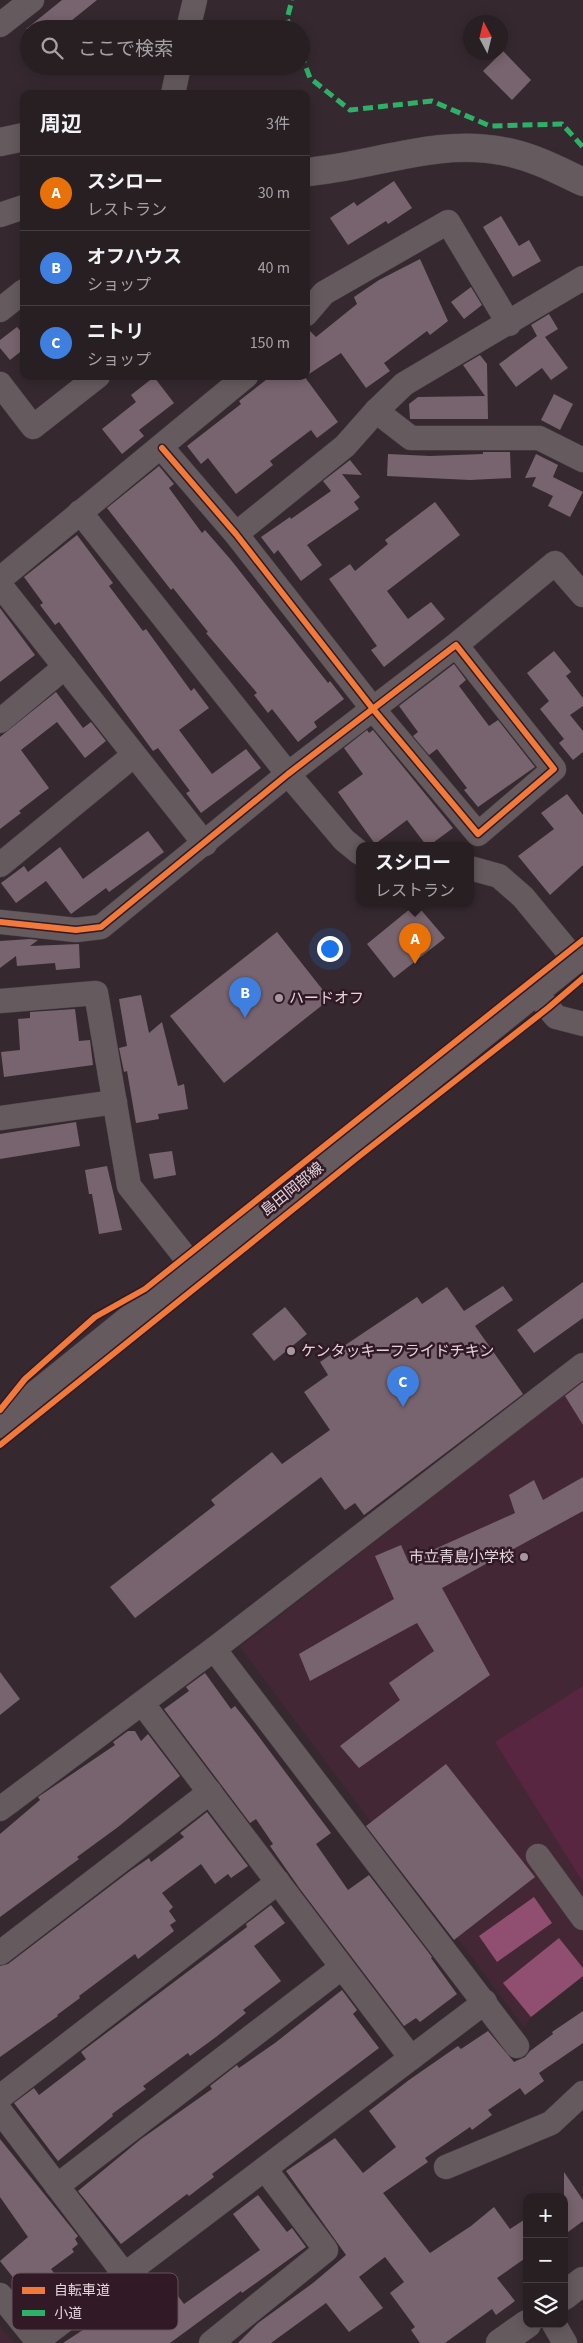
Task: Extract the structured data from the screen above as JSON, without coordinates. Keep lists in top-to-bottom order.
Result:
{
  "streets": {
    "main road": ["島田岡部線"]
  },
  "places": ["ハードオフ", "ケンタッキーフライドチキン", "市立青島小学校"],
  "legend": ["自転車道", "小道"],
  "north": "top",
  "page": {
    "search": "ここで検索",
    "heading": ["周辺", "3件"],
    "list": [
      {
        "mark": "A",
        "name": "スシロー",
        "note": "レストラン",
        "value": "30 m"
      },
      {
        "mark": "B",
        "name": "オフハウス",
        "note": "ショップ",
        "value": "40 m"
      },
      {
        "mark": "C",
        "name": "ニトリ",
        "note": "ショップ",
        "value": "150 m"
      }
    ],
    "popup": ["スシロー", "レストラン"],
    "pins": ["A", "B", "C"],
    "map_buttons": ["+", "−"]
  }
}
